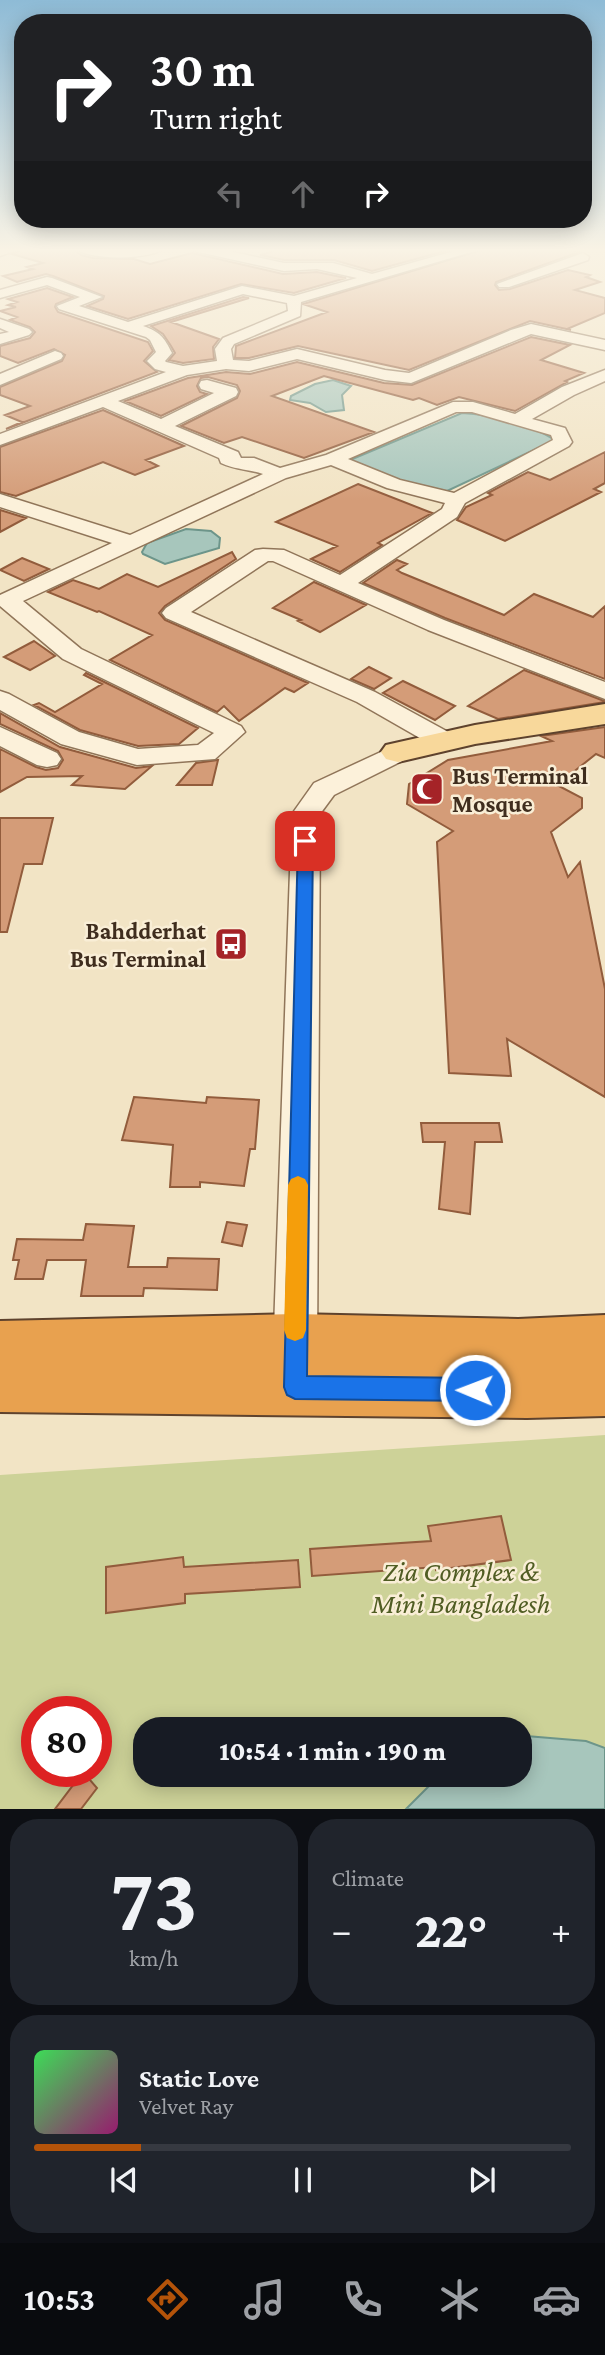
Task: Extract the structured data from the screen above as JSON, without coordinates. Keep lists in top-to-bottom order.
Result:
{
  "parks": ["Zia Complex & Mini Bangladesh"],
  "places": {
    "mosque": ["Bus Terminal Mosque"],
    "bus stop": ["Bahdderhat Bus Terminal"]
  },
  "page": {
    "turn": ["30 m", "Turn right"],
    "limit": "80",
    "trip": "10:54 · 1 min · 190 m",
    "tile": [
      ["73", "km/h"],
      "Climate"
    ],
    "heat": ["−", "22°", "+"],
    "song": ["Static Love", "Velvet Ray"],
    "tabs": "10:53"
  }
}
